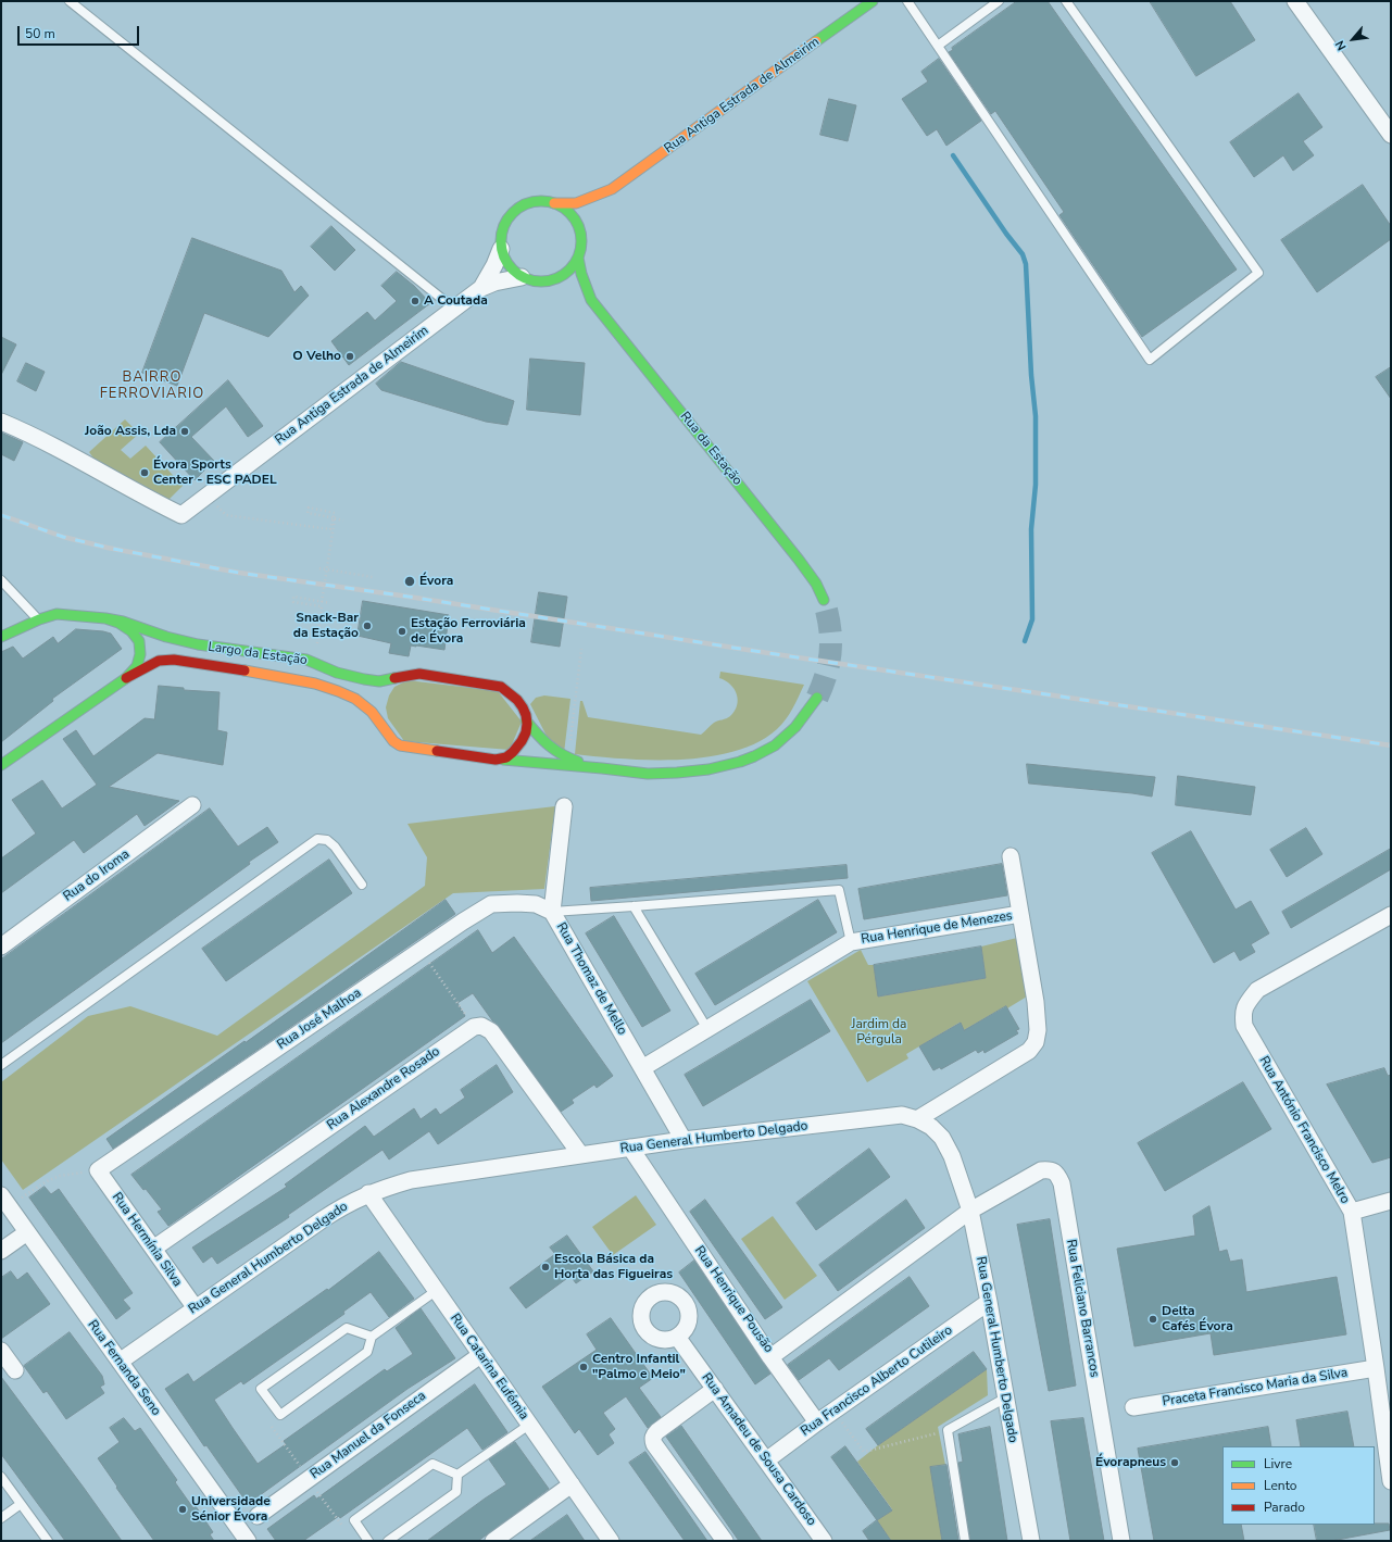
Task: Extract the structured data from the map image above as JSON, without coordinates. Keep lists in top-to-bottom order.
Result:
{
  "streets": {
    "street": [
      "Rua Antiga Estrada de Almeirim",
      "Rua da Estação",
      "Largo da Estação",
      "Rua do Iroma",
      "Rua Henrique de Menezes",
      "Rua Thomaz de Mello",
      "Rua José Malhoa",
      "Rua Alexandre Rosado",
      "Rua António Francisco Melro",
      "Rua General Humberto Delgado",
      "Rua Hermínia Silva",
      "Rua Henrique Pousão",
      "Rua Feliciano Barrancos",
      "Rua Catarina Eufémia",
      "Rua Fernanda Seno",
      "Rua Francisco Alberto Cutileiro",
      "Praceta Francisco Maria da Silva",
      "Rua Manuel da Fonseca",
      "Rua Amadeu de Sousa Cardoso"
    ]
  },
  "crossings": [
    ["Rua Antiga Estrada de Almeirim", "Rua da Estação"],
    ["Rua Henrique de Menezes", "Rua Thomaz de Mello"],
    ["Rua Henrique de Menezes", "Rua General Humberto Delgado"],
    ["Rua Thomaz de Mello", "Rua José Malhoa"],
    ["Rua Thomaz de Mello", "Rua General Humberto Delgado"],
    ["Rua José Malhoa", "Rua Hermínia Silva"],
    ["Rua Alexandre Rosado", "Rua Hermínia Silva"],
    ["Rua António Francisco Melro", "Praceta Francisco Maria da Silva"],
    ["Rua General Humberto Delgado", "Rua Hermínia Silva"],
    ["Rua General Humberto Delgado", "Rua Henrique Pousão"],
    ["Rua General Humberto Delgado", "Rua Feliciano Barrancos"],
    ["Rua General Humberto Delgado", "Rua Catarina Eufémia"],
    ["Rua General Humberto Delgado", "Rua Fernanda Seno"],
    ["Rua General Humberto Delgado", "Rua Francisco Alberto Cutileiro"],
    ["Rua Henrique Pousão", "Rua Feliciano Barrancos"],
    ["Rua Catarina Eufémia", "Rua Manuel da Fonseca"],
    ["Rua Francisco Alberto Cutileiro", "Rua Amadeu de Sousa Cardoso"]
  ],
  "districts": ["BAIRRO FERROVIARIO"],
  "parks": ["Jardim da Pérgula"],
  "places": [
    "A Coutada",
    "O Velho",
    "João Assis, Lda",
    "Évora Sports Center - ESC PADEL",
    "Évora",
    "Snack-Bar da Estação",
    "Estação Ferroviária de Évora",
    "Escola Básica da Horta das Figueiras",
    "Delta Cafés Évora",
    "Centro Infantil \"Palmo e Meio\"",
    "Évorapneus",
    "Universidade Sénior Évora"
  ],
  "legend": ["Livre", "Lento", "Parado"],
  "scale_bar": "50 m",
  "north": "bottom left"
}
